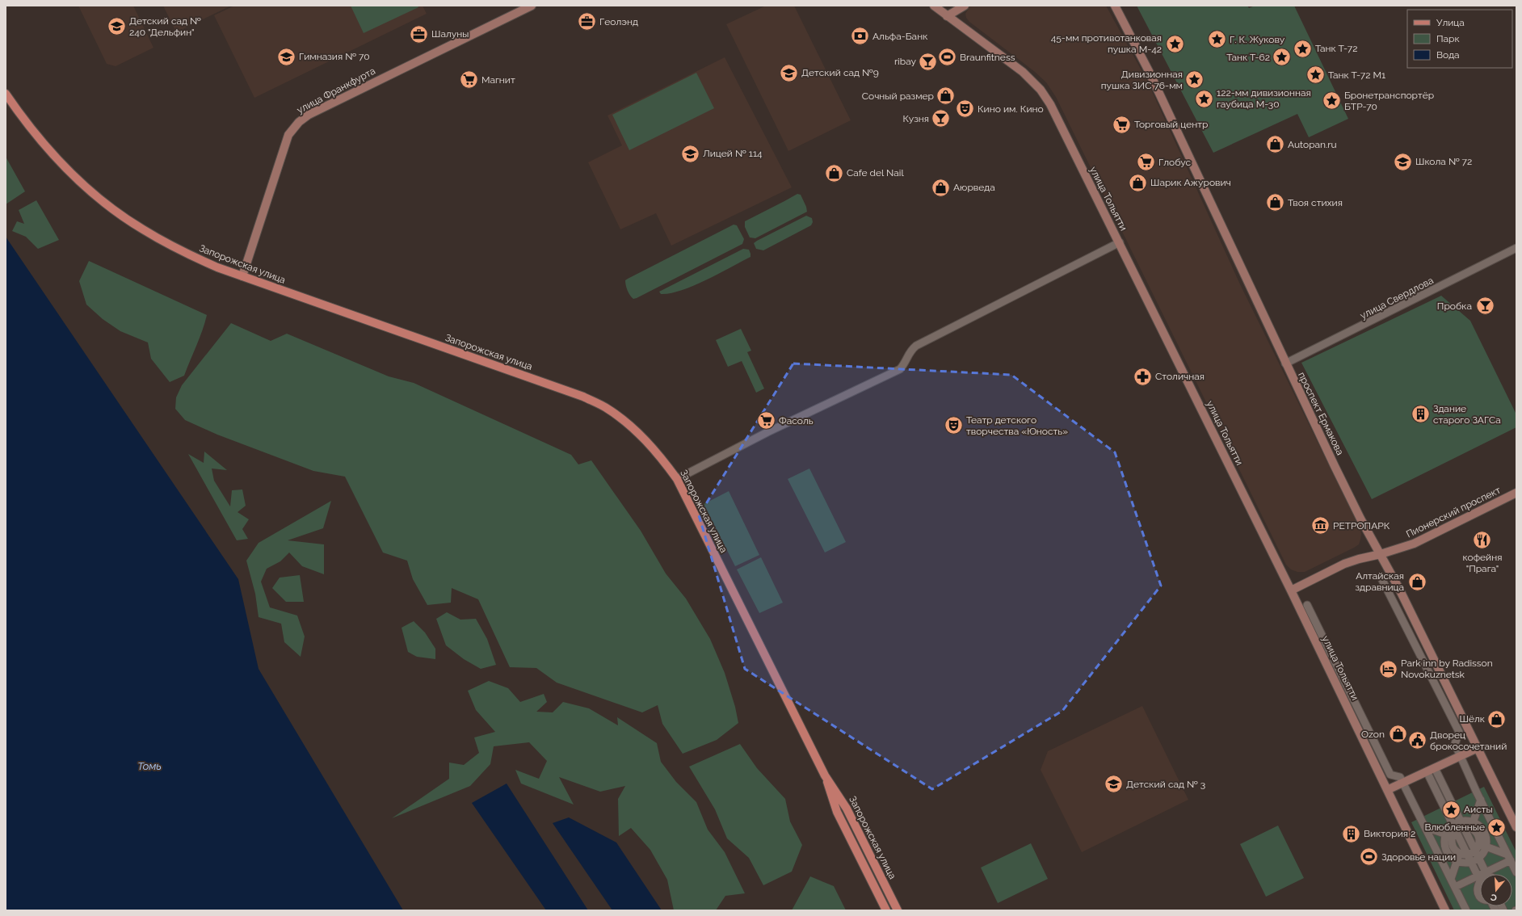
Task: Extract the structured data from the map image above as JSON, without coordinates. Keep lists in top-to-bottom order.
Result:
{
  "streets": {
    "main road": ["Запорожская улица"],
    "street": [
      "улица Франкфурта",
      "улица Тольятти",
      "улица Свердлова",
      "проспект Ермакова",
      "Пионерский проспект"
    ]
  },
  "crossings": [
    ["улица Франкфурта", "Запорожская улица"],
    ["улица Тольятти", "Пионерский проспект"],
    ["улица Свердлова", "проспект Ермакова"],
    ["проспект Ермакова", "Пионерский проспект"]
  ],
  "water": ["Томь"],
  "places": {
    "office": ["Геолэнд", "Шалуны"],
    "school or university": [
      "Детский сад № 240 \"Дельфин\"",
      "Гимназия № 70",
      "Детский сад №9",
      "Лицей № 114",
      "Школа № 72",
      "Детский сад № 3"
    ],
    "bank": ["Альфа-Банк"],
    "place": [
      "Г. К. Жукову",
      "45-мм противотанковая пушка М-42",
      "Танк Т-72",
      "Танк Т-62",
      "Танк Т-72 М1",
      "Дивизионная пушка ЗИС 76-мм",
      "122-мм дивизионная гаубица М-30",
      "Бронетранспортёр БТР-70",
      "Аисты",
      "Влюбленные"
    ],
    "sports": ["Braunfitness", "Здоровье нации"],
    "bar": ["ribay", "Кузня", "Пробка"],
    "supermarket": [
      "Магнит",
      "Торговый центр",
      "Глобус",
      "Фасоль"
    ],
    "shop": [
      "Сочный размер",
      "Autopan.ru",
      "Cafe del Nail",
      "Шарик Ажурович",
      "Аюрведа",
      "Твоя стихия",
      "Алтайская здравница",
      "Шёлк",
      "Ozon"
    ],
    "theatre": ["Кино им. Кино", "Театр детского творчества «Юность»"],
    "pharmacy": ["Столичная"],
    "building": ["Здание старого ЗАГСа", "Виктория 2"],
    "museum": ["РЕТРОПАРК"],
    "restaurant": ["кофейня \"Прага\""],
    "hotel": ["Park inn by Radisson Novokuznetsk"],
    "public building": ["Дворец брокосочетаний"]
  },
  "legend": ["Улица", "Парк", "Вода"],
  "north": "bottom"
}
